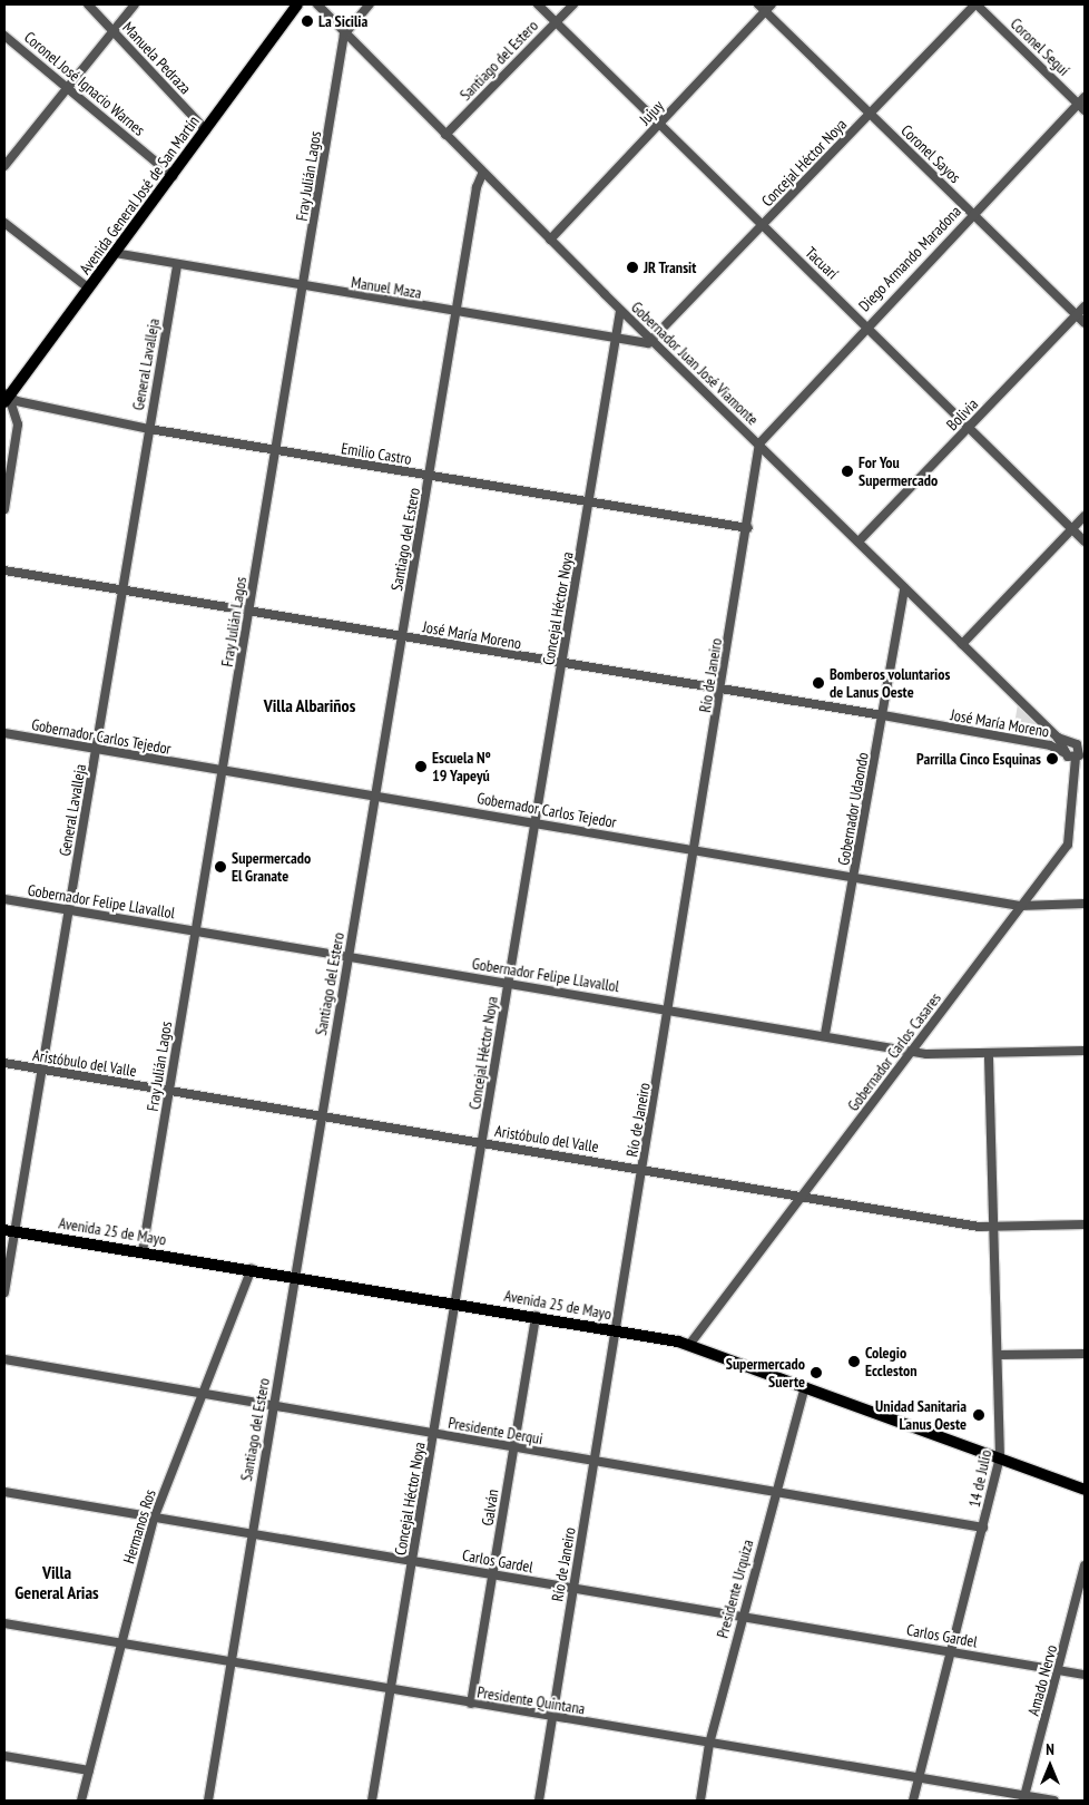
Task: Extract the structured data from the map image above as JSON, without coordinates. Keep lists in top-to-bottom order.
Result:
{
  "streets": {
    "main road": ["Avenida General José de San Martín", "Avenida 25 de Mayo"],
    "street": [
      "Coronel Seguí",
      "Manuela Pedraza",
      "Santiago del Estero",
      "Coronel José Ignacio Warnes",
      "Jujuy",
      "Coronel Sayos",
      "Concejal Héctor Noya",
      "Fray Julián Lagos",
      "Diego Armando Maradona",
      "Tacuarí",
      "Manuel Maza",
      "Gobernador Juan José Viamonte",
      "General Lavalleja",
      "Bolivia",
      "Emilio Castro",
      "José María Moreno",
      "Río de Janeiro",
      "Gobernador Carlos Tejedor",
      "Gobernador Udaondo",
      "Gobernador Felipe Llavallol",
      "Gobernador Carlos Casares",
      "Aristóbulo del Valle",
      "Presidente Derqui",
      "14 de Julio",
      "Galván",
      "Hermanos Ros",
      "Carlos Gardel",
      "Presidente Urquiza",
      "Amado Nervo",
      "Presidente Quintana"
    ]
  },
  "crossings": [
    ["Coronel Seguí", "Concejal Héctor Noya"],
    ["Coronel Seguí", "Diego Armando Maradona"],
    ["Manuela Pedraza", "Avenida General José de San Martín"],
    ["Santiago del Estero", "Tacuarí"],
    ["Santiago del Estero", "Manuel Maza"],
    ["Santiago del Estero", "Gobernador Juan José Viamonte"],
    ["Santiago del Estero", "Emilio Castro"],
    ["Santiago del Estero", "José María Moreno"],
    ["Santiago del Estero", "Gobernador Carlos Tejedor"],
    ["Santiago del Estero", "Gobernador Felipe Llavallol"],
    ["Santiago del Estero", "Aristóbulo del Valle"],
    ["Santiago del Estero", "Avenida 25 de Mayo"],
    ["Santiago del Estero", "Presidente Derqui"],
    ["Santiago del Estero", "Carlos Gardel"],
    ["Santiago del Estero", "Presidente Quintana"],
    ["Coronel José Ignacio Warnes", "Avenida General José de San Martín"],
    ["Jujuy", "Coronel Sayos"],
    ["Jujuy", "Tacuarí"],
    ["Jujuy", "Gobernador Juan José Viamonte"],
    ["Coronel Sayos", "Concejal Héctor Noya"],
    ["Coronel Sayos", "Diego Armando Maradona"],
    ["Coronel Sayos", "Bolivia"],
    ["Concejal Héctor Noya", "Tacuarí"],
    ["Concejal Héctor Noya", "Manuel Maza"],
    ["Concejal Héctor Noya", "Gobernador Juan José Viamonte"],
    ["Concejal Héctor Noya", "Emilio Castro"],
    ["Concejal Héctor Noya", "José María Moreno"],
    ["Concejal Héctor Noya", "Gobernador Carlos Tejedor"],
    ["Concejal Héctor Noya", "Gobernador Felipe Llavallol"],
    ["Concejal Héctor Noya", "Aristóbulo del Valle"],
    ["Concejal Héctor Noya", "Avenida 25 de Mayo"],
    ["Concejal Héctor Noya", "Presidente Derqui"],
    ["Concejal Héctor Noya", "Carlos Gardel"],
    ["Concejal Héctor Noya", "Presidente Quintana"],
    ["Fray Julián Lagos", "Manuel Maza"],
    ["Fray Julián Lagos", "Gobernador Juan José Viamonte"],
    ["Fray Julián Lagos", "Emilio Castro"],
    ["Fray Julián Lagos", "José María Moreno"],
    ["Fray Julián Lagos", "Gobernador Carlos Tejedor"],
    ["Fray Julián Lagos", "Gobernador Felipe Llavallol"],
    ["Fray Julián Lagos", "Aristóbulo del Valle"],
    ["Fray Julián Lagos", "Avenida 25 de Mayo"],
    ["Avenida General José de San Martín", "Manuel Maza"],
    ["Avenida General José de San Martín", "Emilio Castro"],
    ["Diego Armando Maradona", "Tacuarí"],
    ["Diego Armando Maradona", "Gobernador Juan José Viamonte"],
    ["Diego Armando Maradona", "Río de Janeiro"],
    ["Tacuarí", "Bolivia"],
    ["Manuel Maza", "Gobernador Juan José Viamonte"],
    ["Manuel Maza", "General Lavalleja"],
    ["Gobernador Juan José Viamonte", "Bolivia"],
    ["Gobernador Juan José Viamonte", "José María Moreno"],
    ["Gobernador Juan José Viamonte", "Río de Janeiro"],
    ["Gobernador Juan José Viamonte", "Gobernador Udaondo"],
    ["Gobernador Juan José Viamonte", "Gobernador Carlos Casares"],
    ["General Lavalleja", "Emilio Castro"],
    ["General Lavalleja", "José María Moreno"],
    ["General Lavalleja", "Gobernador Carlos Tejedor"],
    ["General Lavalleja", "Gobernador Felipe Llavallol"],
    ["General Lavalleja", "Aristóbulo del Valle"],
    ["General Lavalleja", "Avenida 25 de Mayo"],
    ["Emilio Castro", "Río de Janeiro"],
    ["José María Moreno", "Río de Janeiro"],
    ["José María Moreno", "Gobernador Udaondo"],
    ["José María Moreno", "Gobernador Carlos Casares"],
    ["Río de Janeiro", "Gobernador Carlos Tejedor"],
    ["Río de Janeiro", "Gobernador Felipe Llavallol"],
    ["Río de Janeiro", "Aristóbulo del Valle"],
    ["Río de Janeiro", "Avenida 25 de Mayo"],
    ["Río de Janeiro", "Presidente Derqui"],
    ["Río de Janeiro", "Carlos Gardel"],
    ["Río de Janeiro", "Presidente Quintana"],
    ["Gobernador Carlos Tejedor", "Gobernador Udaondo"],
    ["Gobernador Carlos Tejedor", "Gobernador Carlos Casares"],
    ["Gobernador Udaondo", "Gobernador Felipe Llavallol"],
    ["Gobernador Felipe Llavallol", "Gobernador Carlos Casares"],
    ["Gobernador Felipe Llavallol", "14 de Julio"],
    ["Gobernador Carlos Casares", "Aristóbulo del Valle"],
    ["Gobernador Carlos Casares", "Avenida 25 de Mayo"],
    ["Aristóbulo del Valle", "14 de Julio"],
    ["Avenida 25 de Mayo", "14 de Julio"],
    ["Avenida 25 de Mayo", "Galván"],
    ["Avenida 25 de Mayo", "Hermanos Ros"],
    ["Avenida 25 de Mayo", "Presidente Urquiza"],
    ["Presidente Derqui", "14 de Julio"],
    ["Presidente Derqui", "Galván"],
    ["Presidente Derqui", "Hermanos Ros"],
    ["Presidente Derqui", "Presidente Urquiza"],
    ["14 de Julio", "Carlos Gardel"],
    ["14 de Julio", "Presidente Quintana"],
    ["Galván", "Carlos Gardel"],
    ["Galván", "Presidente Quintana"],
    ["Hermanos Ros", "Carlos Gardel"],
    ["Hermanos Ros", "Presidente Quintana"],
    ["Carlos Gardel", "Presidente Urquiza"],
    ["Carlos Gardel", "Amado Nervo"],
    ["Presidente Urquiza", "Presidente Quintana"],
    ["Amado Nervo", "Presidente Quintana"]
  ],
  "districts": ["Villa Albariños", "Villa General Arias"],
  "places": [
    "La Sicilia",
    "JR Transit",
    "For You Supermercado",
    "Bomberos voluntarios de Lanus Oeste",
    "Parrilla Cinco Esquinas",
    "Escuela Nº 19 Yapeyú",
    "Supermercado El Granate",
    "Colegio Eccleston",
    "Supermercado Suerte",
    "Unidad Sanitaria Lanus Oeste"
  ],
  "north": "top"
}
